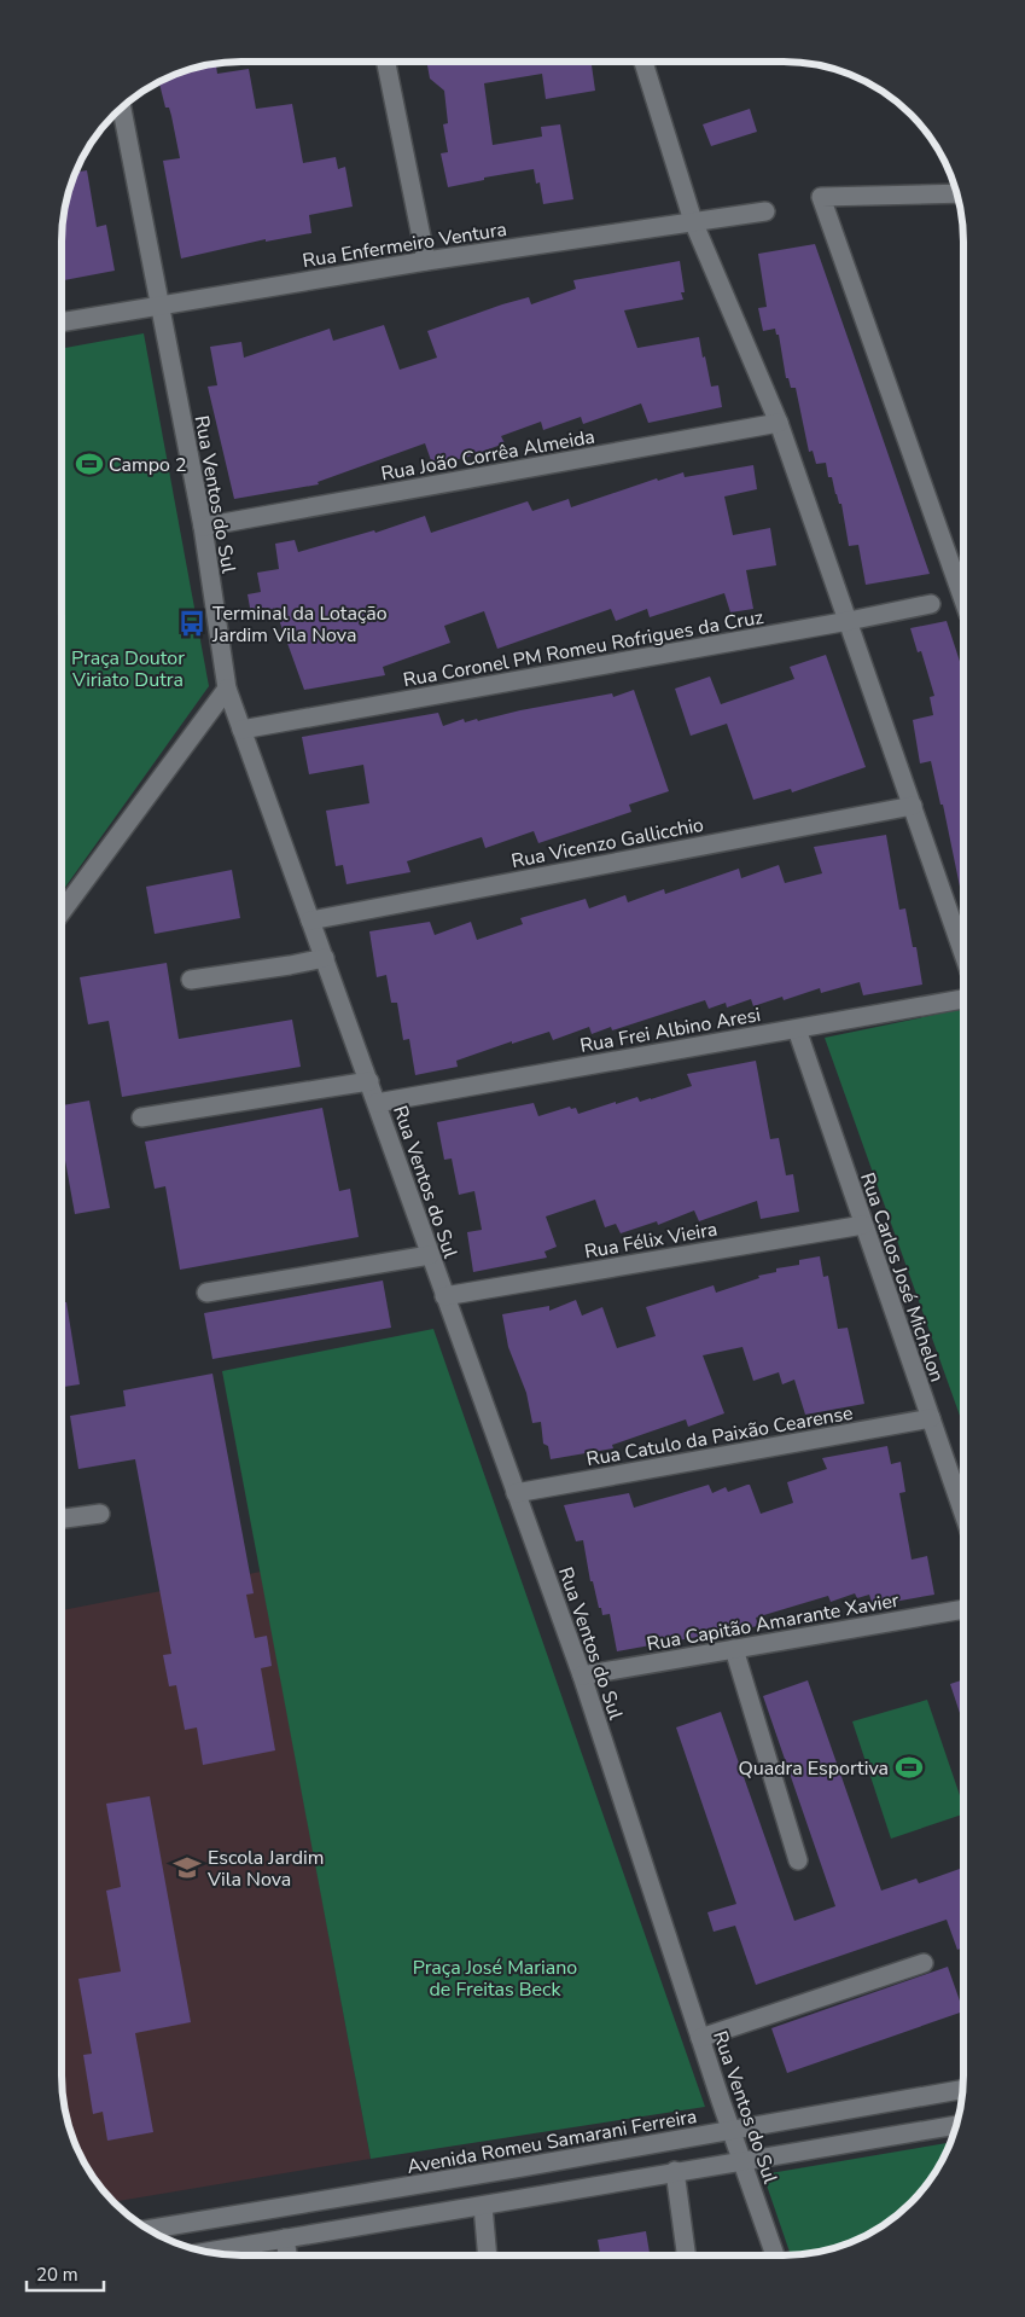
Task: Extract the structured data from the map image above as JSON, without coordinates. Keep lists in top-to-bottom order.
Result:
{
  "streets": {
    "street": [
      "Rua Enfermeiro Ventura",
      "Rua João Corrêa Almeida",
      "Rua Ventos do Sul",
      "Rua Coronel PM Romeu Rofrigues da Cruz",
      "Rua Vicenzo Gallicchio",
      "Rua Frei Albino Aresi",
      "Rua Félix Vieira",
      "Rua Carlos José Michelon",
      "Rua Catulo da Paixão Cearense",
      "Rua Capitão Amarante Xavier",
      "Avenida Romeu Samarani Ferreira"
    ]
  },
  "crossings": [
    ["Rua Enfermeiro Ventura", "Rua Ventos do Sul"],
    ["Rua João Corrêa Almeida", "Rua Ventos do Sul"],
    ["Rua Ventos do Sul", "Rua Coronel PM Romeu Rofrigues da Cruz"],
    ["Rua Ventos do Sul", "Rua Vicenzo Gallicchio"],
    ["Rua Ventos do Sul", "Rua Frei Albino Aresi"],
    ["Rua Ventos do Sul", "Rua Félix Vieira"],
    ["Rua Ventos do Sul", "Rua Catulo da Paixão Cearense"],
    ["Rua Ventos do Sul", "Rua Capitão Amarante Xavier"],
    ["Rua Ventos do Sul", "Avenida Romeu Samarani Ferreira"],
    ["Rua Frei Albino Aresi", "Rua Carlos José Michelon"],
    ["Rua Félix Vieira", "Rua Carlos José Michelon"],
    ["Rua Carlos José Michelon", "Rua Catulo da Paixão Cearense"]
  ],
  "parks": ["Praça Doutor Viriato Dutra", "Praça José Mariano de Freitas Beck"],
  "places": {
    "sports": ["Campo 2", "Quadra Esportiva"],
    "bus stop": ["Terminal da Lotação Jardim Vila Nova"],
    "school or university": ["Escola Jardim Vila Nova"]
  },
  "scale_bar": "20 m"
}
